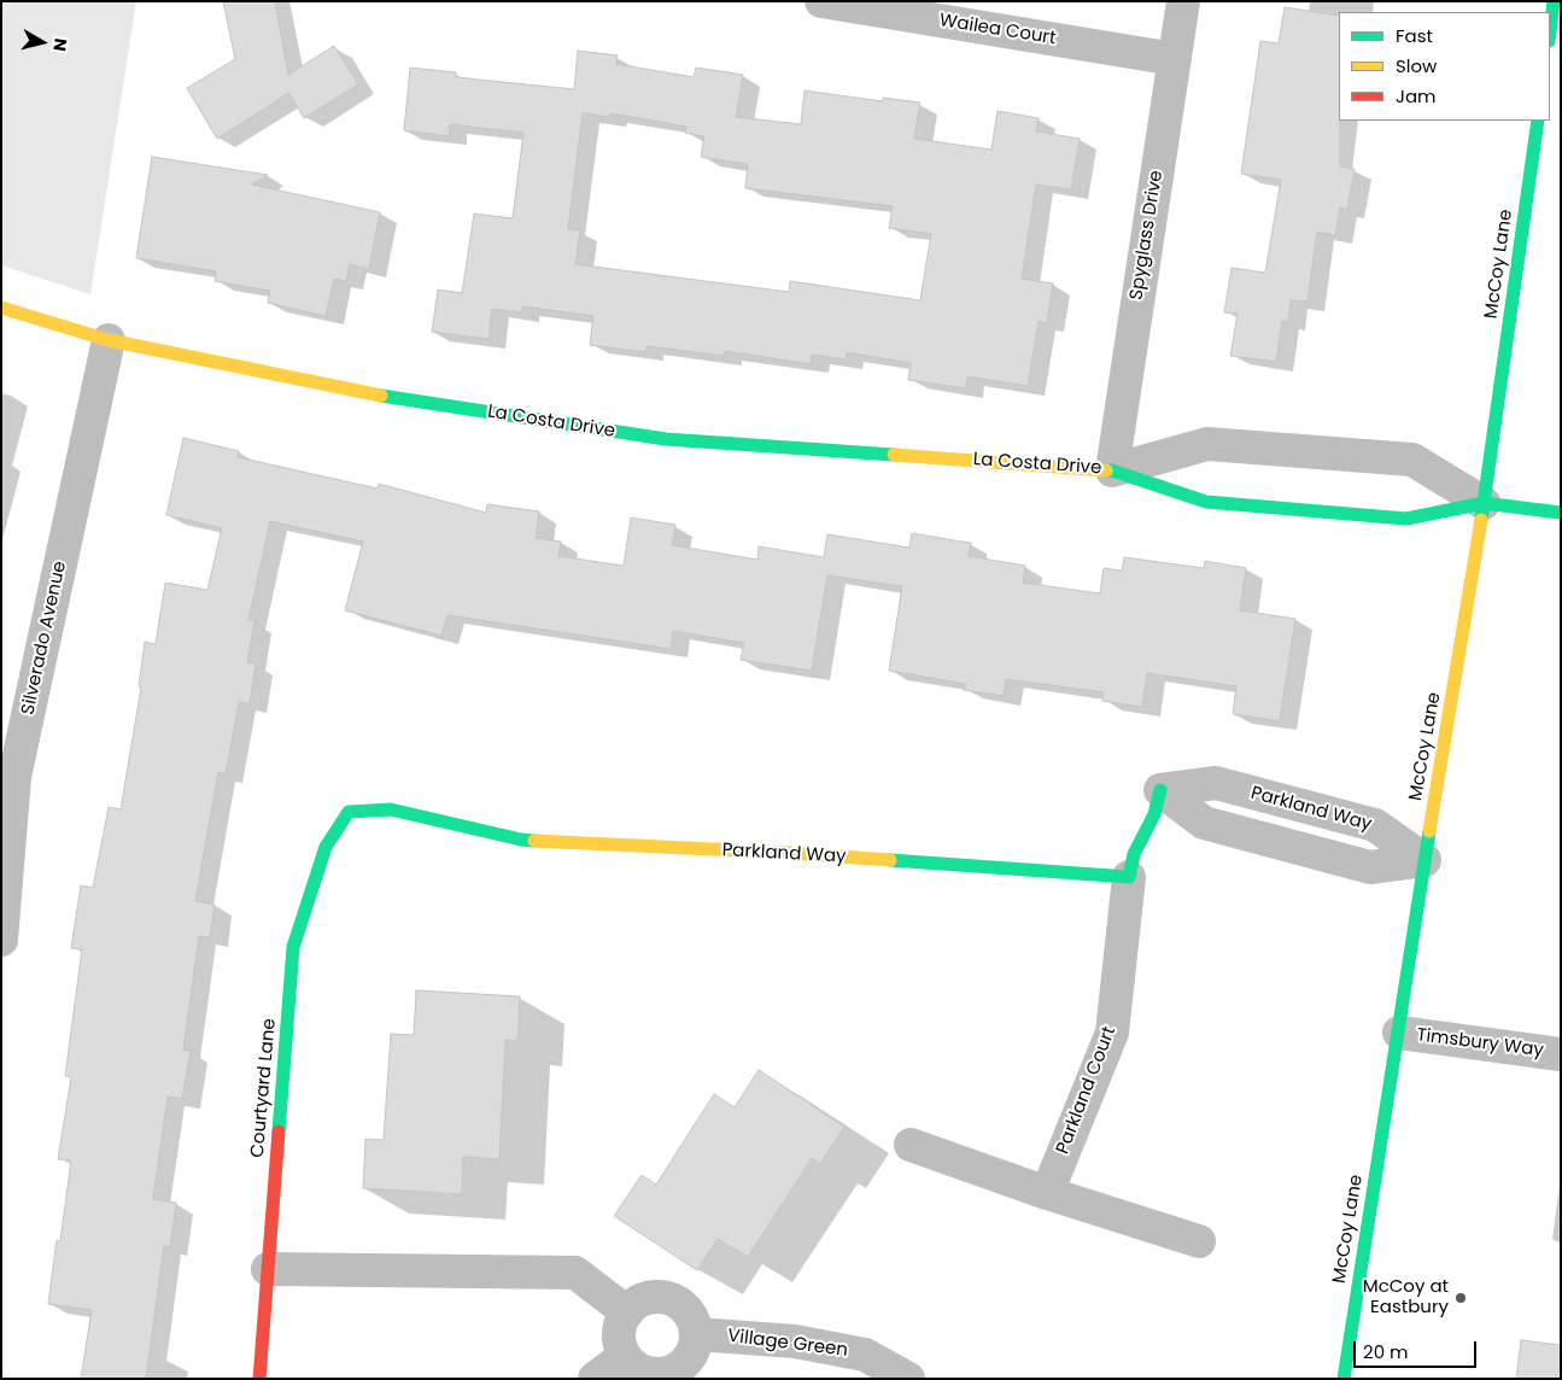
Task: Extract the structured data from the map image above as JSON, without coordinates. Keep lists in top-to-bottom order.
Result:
{
  "streets": {
    "street": [
      "Wailea Court",
      "Spyglass Drive",
      "McCoy Lane",
      "La Costa Drive",
      "Silverado Avenue",
      "Parkland Way",
      "Timsbury Way",
      "Courtyard Lane",
      "Parkland Court",
      "Village Green"
    ]
  },
  "crossings": [
    ["Wailea Court", "Spyglass Drive"],
    ["Spyglass Drive", "La Costa Drive"],
    ["McCoy Lane", "La Costa Drive"],
    ["McCoy Lane", "Timsbury Way"],
    ["La Costa Drive", "Silverado Avenue"],
    ["Parkland Way", "Courtyard Lane"],
    ["Parkland Way", "Parkland Court"]
  ],
  "places": ["McCoy at Eastbury"],
  "legend": ["Fast", "Slow", "Jam"],
  "scale_bar": "20 m",
  "north": "right"
}
